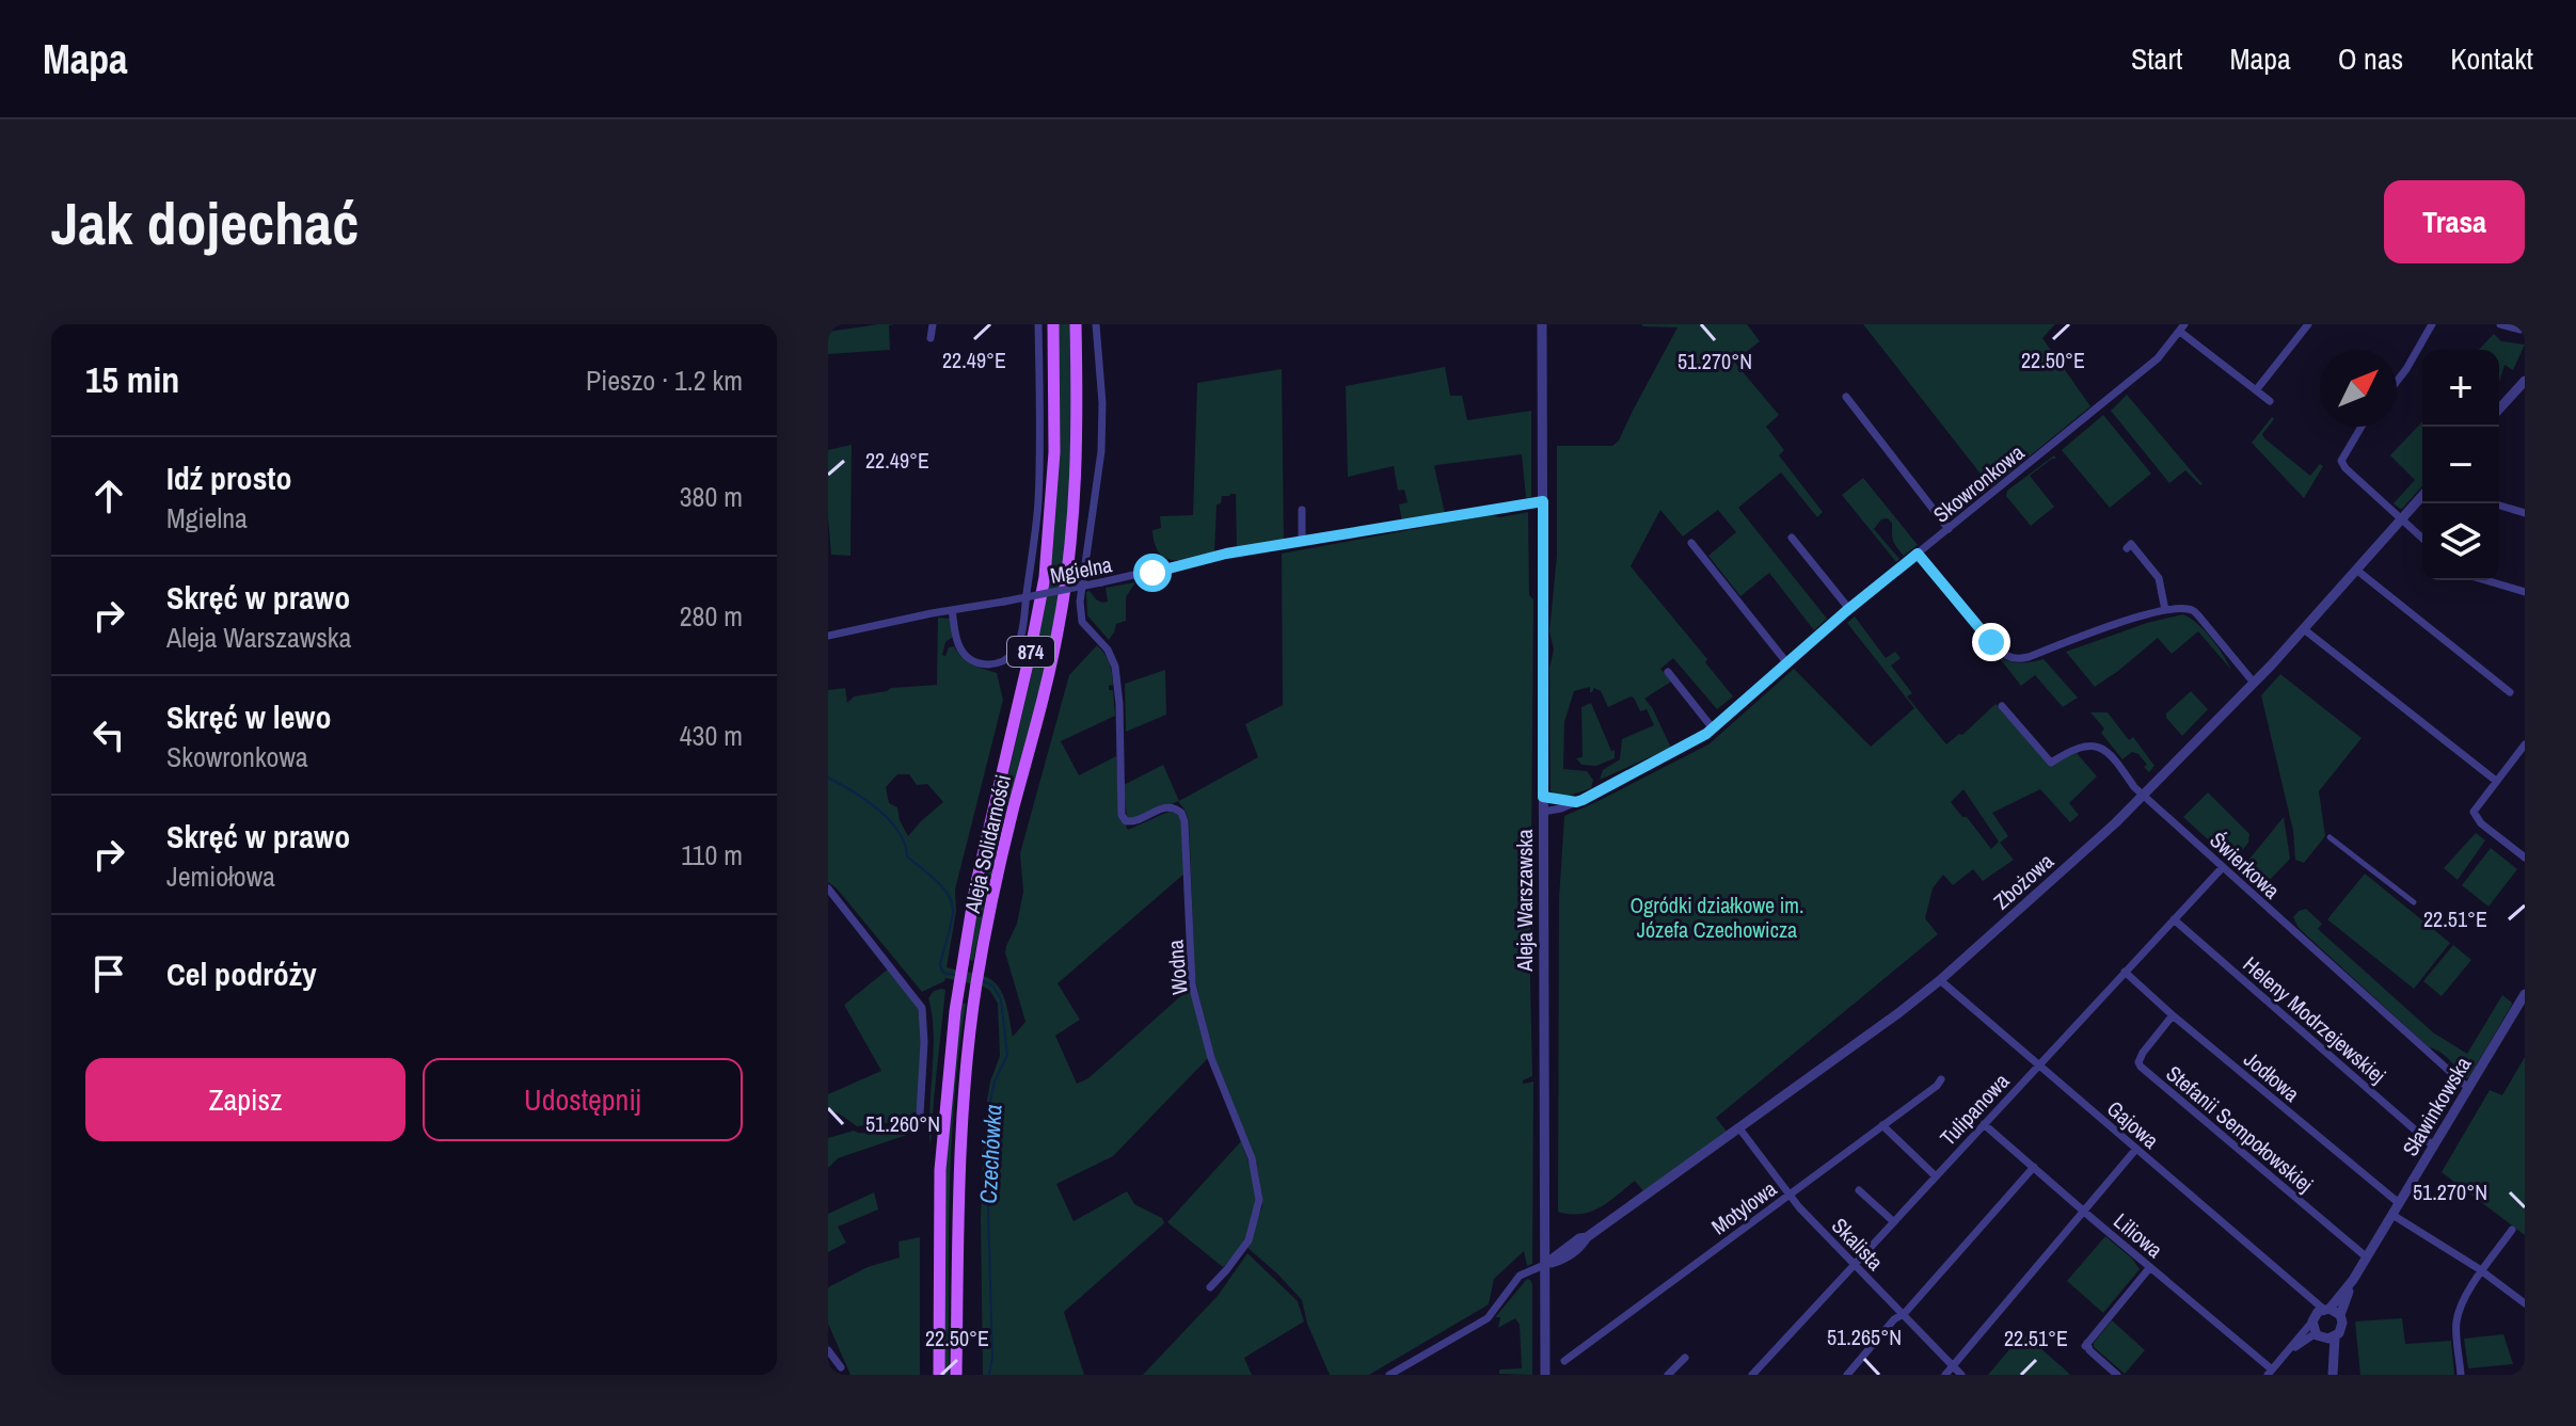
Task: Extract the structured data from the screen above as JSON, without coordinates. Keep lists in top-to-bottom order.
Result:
{
  "streets": {
    "main road": ["874", "Aleja Solidarności"],
    "street": [
      "Skowronkowa",
      "Mgielna",
      "Świerkowa",
      "Zbożowa",
      "Aleja Warszawska",
      "Wodna",
      "Heleny Modrzejewskiej",
      "Jodłowa",
      "Sławinkowska",
      "Tulipanowa",
      "Gajowa",
      "Stefanii Sempołowskiej",
      "Motylowa",
      "Liliowa",
      "Skalista"
    ]
  },
  "crossings": [
    ["Skowronkowa", "Aleja Warszawska"],
    ["Mgielna", "Aleja Warszawska"],
    ["Świerkowa", "Zbożowa"],
    ["Świerkowa", "Sławinkowska"],
    ["Świerkowa", "Tulipanowa"],
    ["Zbożowa", "Aleja Warszawska"],
    ["Zbożowa", "Gajowa"],
    ["Zbożowa", "Skalista"],
    ["Heleny Modrzejewskiej", "Sławinkowska"],
    ["Heleny Modrzejewskiej", "Tulipanowa"],
    ["Jodłowa", "Sławinkowska"],
    ["Jodłowa", "Tulipanowa"],
    ["Jodłowa", "Stefanii Sempołowskiej"],
    ["Sławinkowska", "Gajowa"],
    ["Sławinkowska", "Stefanii Sempołowskiej"],
    ["Sławinkowska", "Liliowa"],
    ["Tulipanowa", "Gajowa"],
    ["Tulipanowa", "Liliowa"],
    ["Tulipanowa", "Skalista"],
    ["Motylowa", "Skalista"]
  ],
  "water": ["Czechówka"],
  "parks": ["Ogródki działkowe im. Józefa Czechowicza"],
  "north": "top right",
  "page": {
    "header": "Mapa",
    "nav": [
      "Start",
      "Mapa",
      "O nas",
      "Kontakt"
    ],
    "buttons": [
      "Trasa",
      ["Zapisz", "Udostępnij"]
    ],
    "title": "Jak dojechać",
    "heading": ["15 min", "Pieszo · 1.2 km"],
    "map_buttons": ["+", "−"],
    "list": [
      ["Idź prosto", "Mgielna", "380 m"],
      ["Skręć w prawo", "Aleja Warszawska", "280 m"],
      ["Skręć w lewo", "Skowronkowa", "430 m"],
      ["Skręć w prawo", "Jemiołowa", "110 m"],
      "Cel podróży"
    ]
  },
  "coordinates": [
    "22.49°E",
    "22.50°E",
    "51.270°N",
    "22.51°E",
    "51.260°N",
    "51.265°N"
  ]
}
